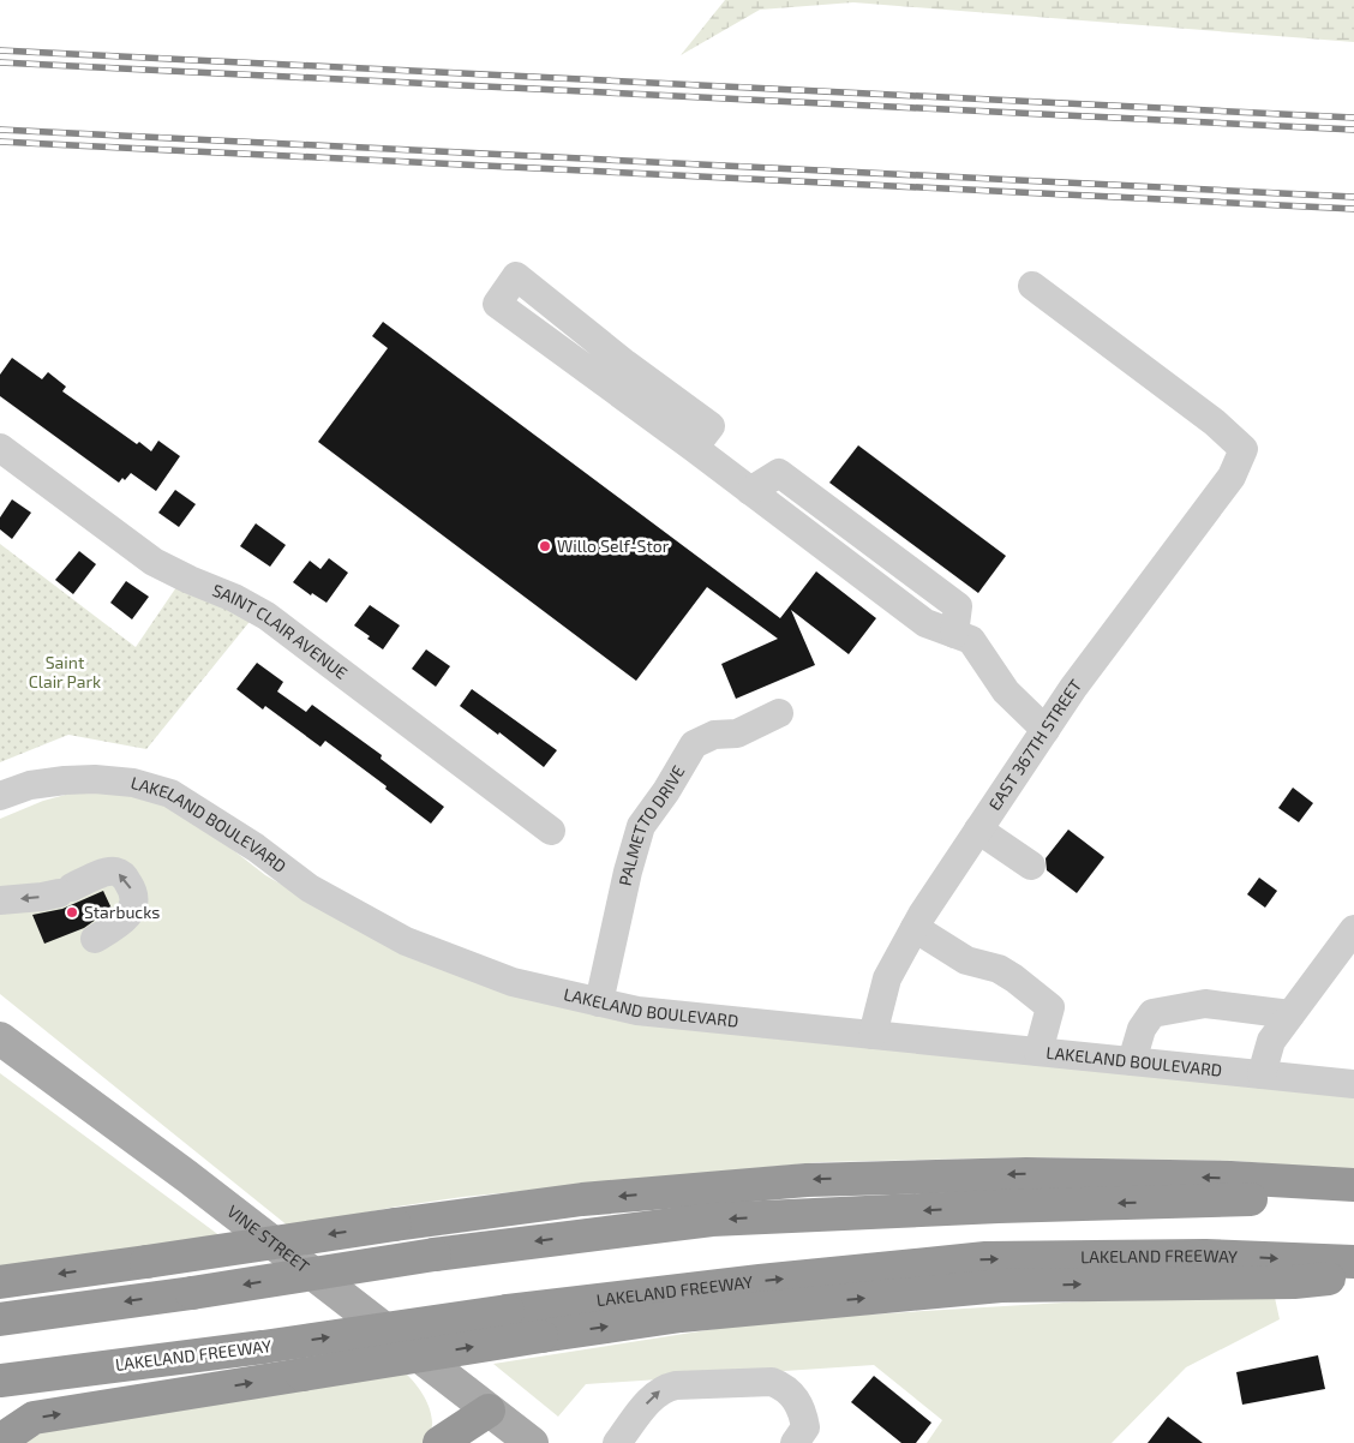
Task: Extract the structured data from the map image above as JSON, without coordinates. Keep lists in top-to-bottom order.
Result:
{
  "streets": {
    "highway": ["LAKELAND FREEWAY"],
    "main road": ["VINE STREET"],
    "street": [
      "SAINT CLAIR AVENUE",
      "EAST 367TH STREET",
      "LAKELAND BOULEVARD",
      "PALMETTO DRIVE"
    ]
  },
  "crossings": [
    ["EAST 367TH STREET", "LAKELAND BOULEVARD"],
    ["LAKELAND BOULEVARD", "PALMETTO DRIVE"]
  ],
  "parks": ["Saint Clair Park"],
  "places": ["Willo Self-Stor", "Starbucks"]
}
